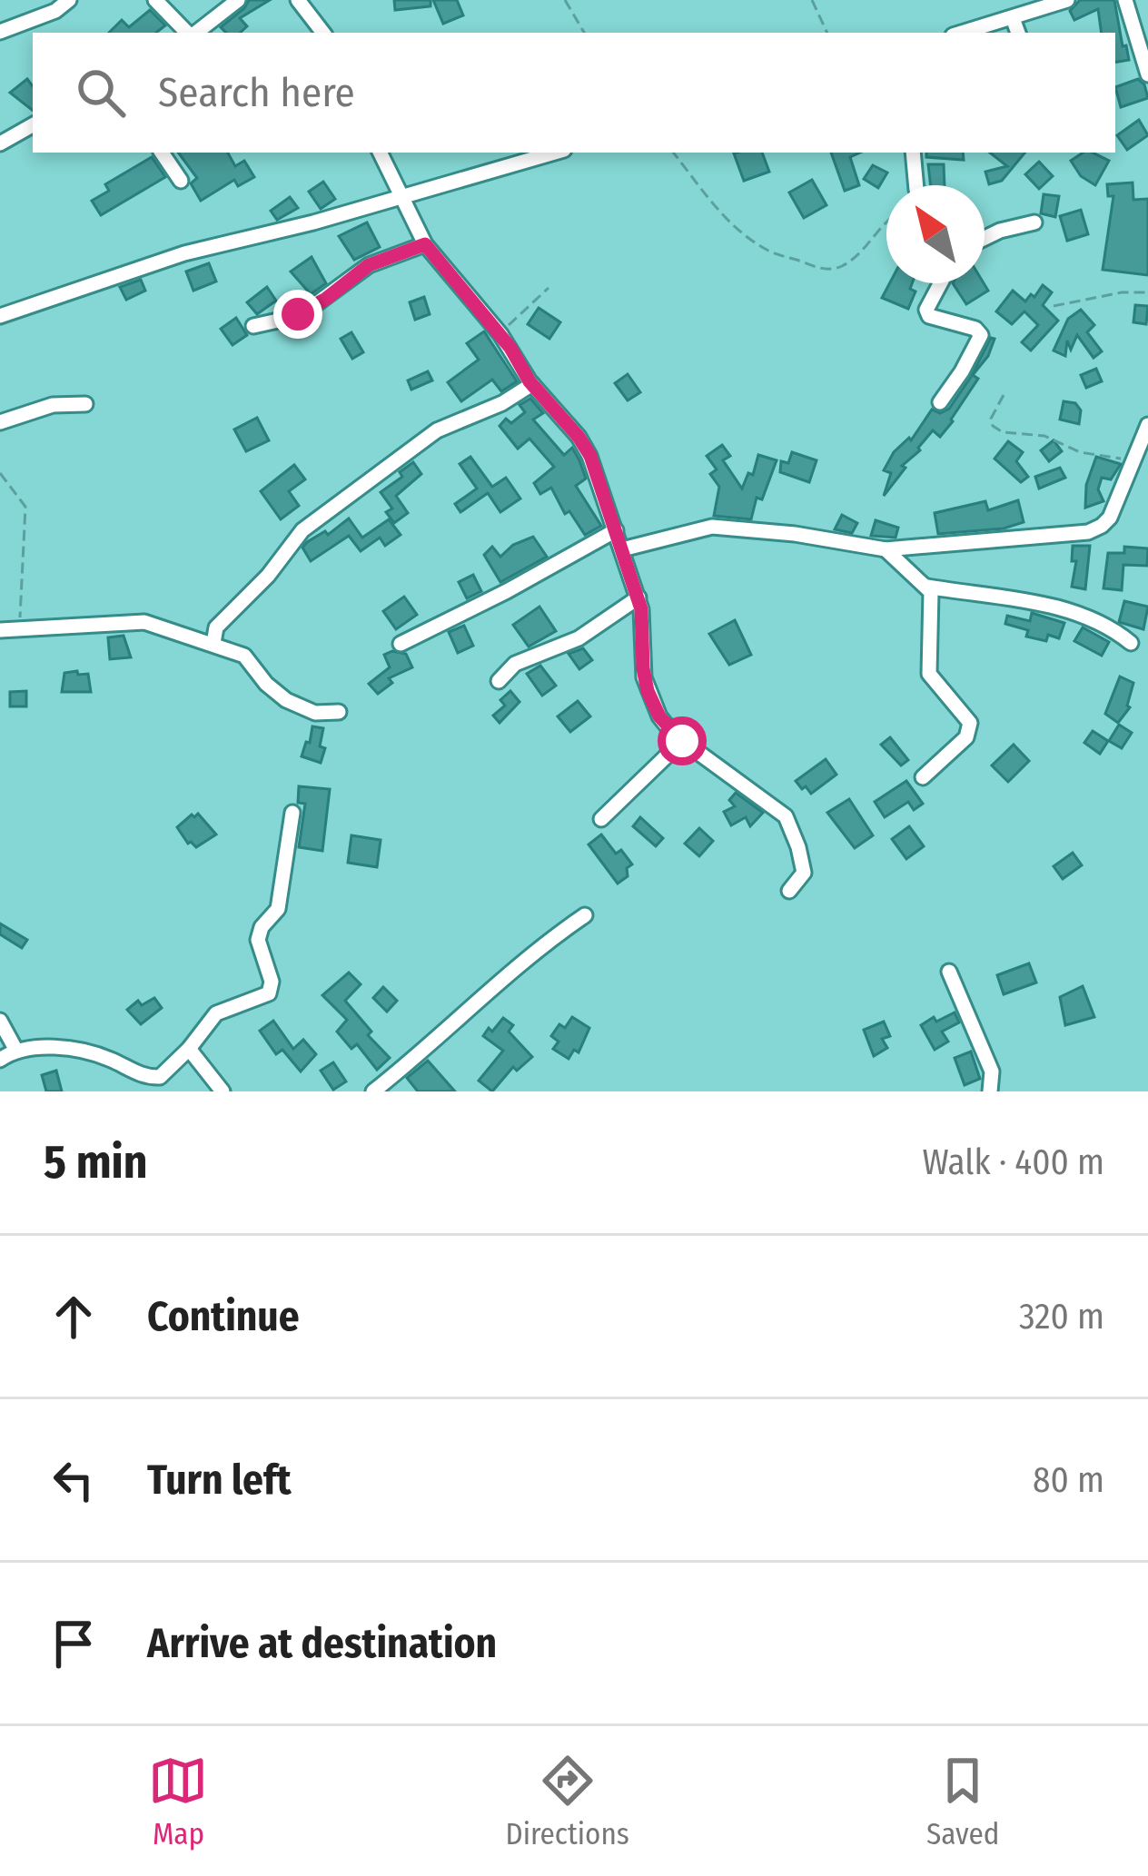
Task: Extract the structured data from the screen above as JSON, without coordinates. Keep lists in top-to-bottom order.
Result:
{
  "north": "top left",
  "page": {
    "search": "Search here",
    "heading": ["5 min", "Walk · 400 m"],
    "list": [
      ["Continue", "320 m"],
      ["Turn left", "80 m"],
      "Arrive at destination"
    ],
    "nav": ["Map", "Directions", "Saved"]
  }
}
